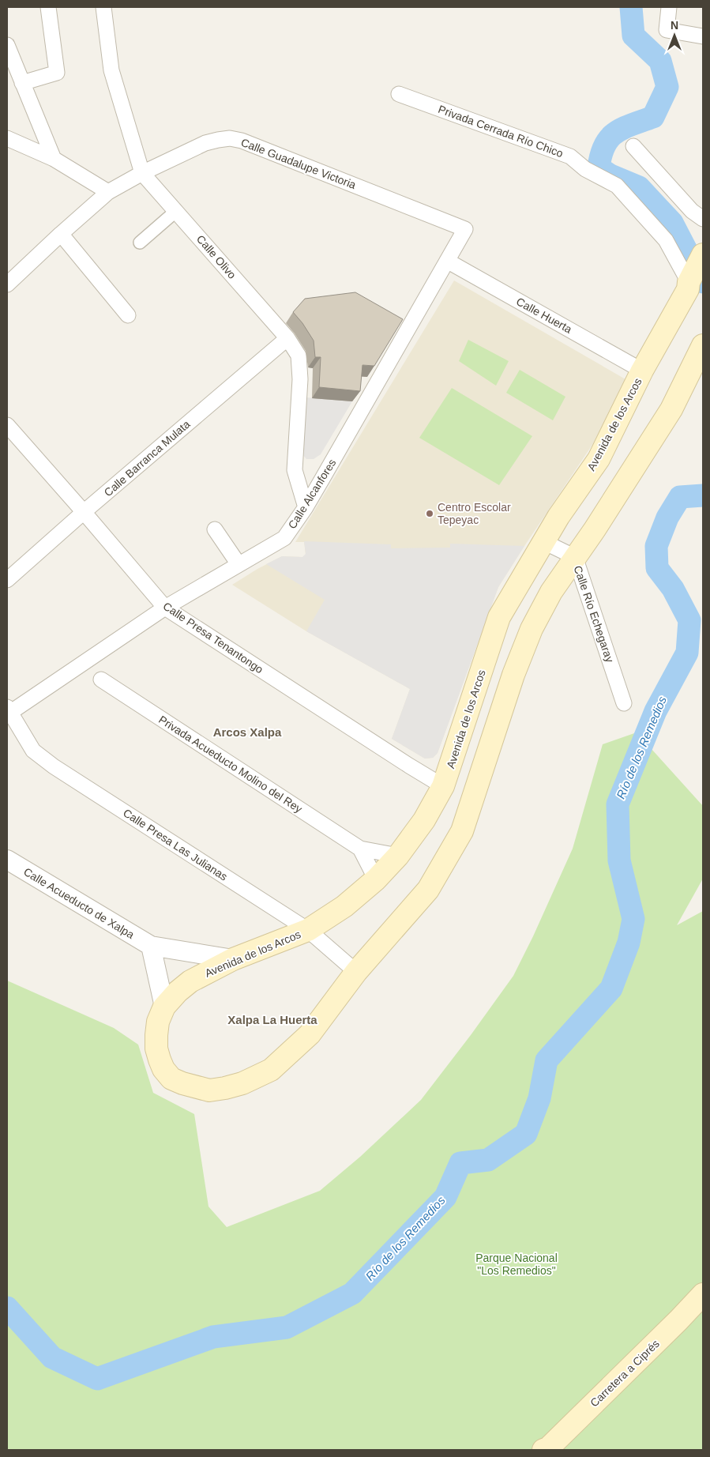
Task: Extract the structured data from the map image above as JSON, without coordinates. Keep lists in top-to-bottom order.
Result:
{
  "streets": {
    "main road": ["Avenida de los Arcos", "Carretera a Ciprés"],
    "street": [
      "Privada Cerrada Río Chico",
      "Calle Guadalupe Victoria",
      "Calle Olivo",
      "Calle Huerta",
      "Calle Barranca Mulata",
      "Calle Alcanfores",
      "Calle Río Echegaray",
      "Calle Presa Tenantongo",
      "Privada Acueducto Molino del Rey",
      "Calle Presa Las Julianas",
      "Calle Acueducto de Xalpa"
    ]
  },
  "crossings": [
    ["Privada Cerrada Río Chico", "Avenida de los Arcos"],
    ["Calle Guadalupe Victoria", "Calle Olivo"],
    ["Calle Guadalupe Victoria", "Calle Alcanfores"],
    ["Calle Olivo", "Calle Barranca Mulata"],
    ["Calle Olivo", "Calle Alcanfores"],
    ["Calle Huerta", "Avenida de los Arcos"],
    ["Calle Huerta", "Calle Alcanfores"],
    ["Avenida de los Arcos", "Calle Río Echegaray"],
    ["Avenida de los Arcos", "Calle Presa Tenantongo"],
    ["Avenida de los Arcos", "Privada Acueducto Molino del Rey"],
    ["Avenida de los Arcos", "Calle Presa Las Julianas"],
    ["Avenida de los Arcos", "Calle Acueducto de Xalpa"],
    ["Calle Barranca Mulata", "Calle Presa Tenantongo"],
    ["Calle Alcanfores", "Calle Presa Tenantongo"],
    ["Calle Alcanfores", "Calle Presa Las Julianas"]
  ],
  "districts": ["Arcos Xalpa", "Xalpa La Huerta"],
  "water": ["Río de los Remedios"],
  "parks": ["Parque Nacional \"Los Remedios\""],
  "places": ["Centro Escolar Tepeyac"],
  "north": "top"
}
